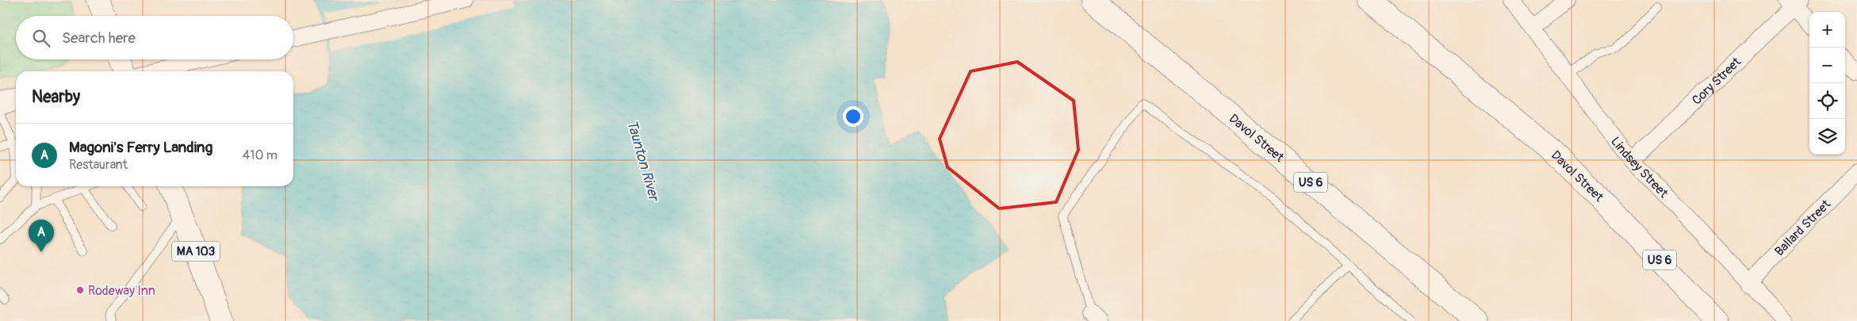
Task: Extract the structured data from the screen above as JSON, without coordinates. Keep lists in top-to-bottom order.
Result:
{
  "streets": {
    "main road": ["Davol Street", "US 6", "MA 103"],
    "street": ["Cory Street", "Lindsey Street", "Ballard Street"]
  },
  "crossings": [
    ["Cory Street", "Lindsey Street"],
    ["Lindsey Street", "Ballard Street"]
  ],
  "water": ["Taunton River"],
  "places": ["Rodeway Inn"],
  "page": {
    "map_buttons": ["+", "−"],
    "search": "Search here",
    "heading": "Nearby",
    "list": [
      {
        "mark": "A",
        "name": "Magoni's Ferry Landing",
        "note": "Restaurant",
        "value": "410 m"
      }
    ],
    "pins": "A"
  }
}
